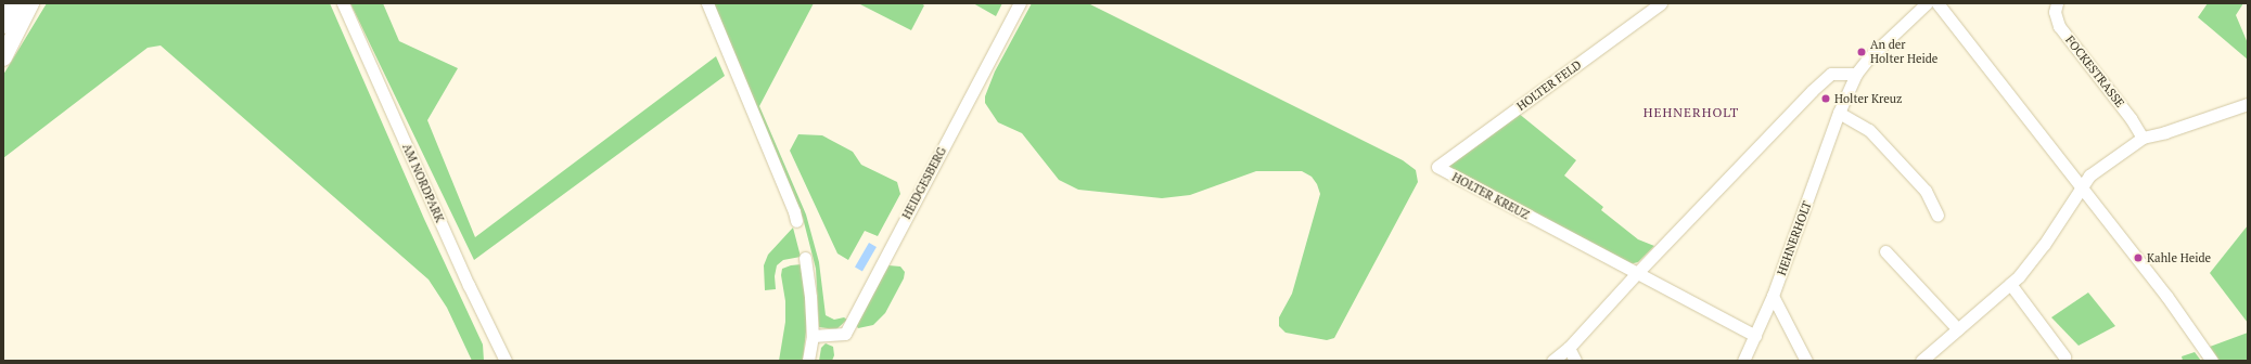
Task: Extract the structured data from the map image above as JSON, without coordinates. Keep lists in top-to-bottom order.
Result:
{
  "streets": {
    "street": [
      "FOCKESTRASSE",
      "HOLTER FELD",
      "AM NORDPARK",
      "HEIDGESBERG",
      "HOLTER KREUZ",
      "HEHNERHOLT"
    ]
  },
  "crossings": [
    ["HOLTER FELD", "HOLTER KREUZ"],
    ["HOLTER KREUZ", "HEHNERHOLT"]
  ],
  "districts": ["HEHNERHOLT"],
  "places": ["An der Holter Heide", "Holter Kreuz", "Kahle Heide"]
}
